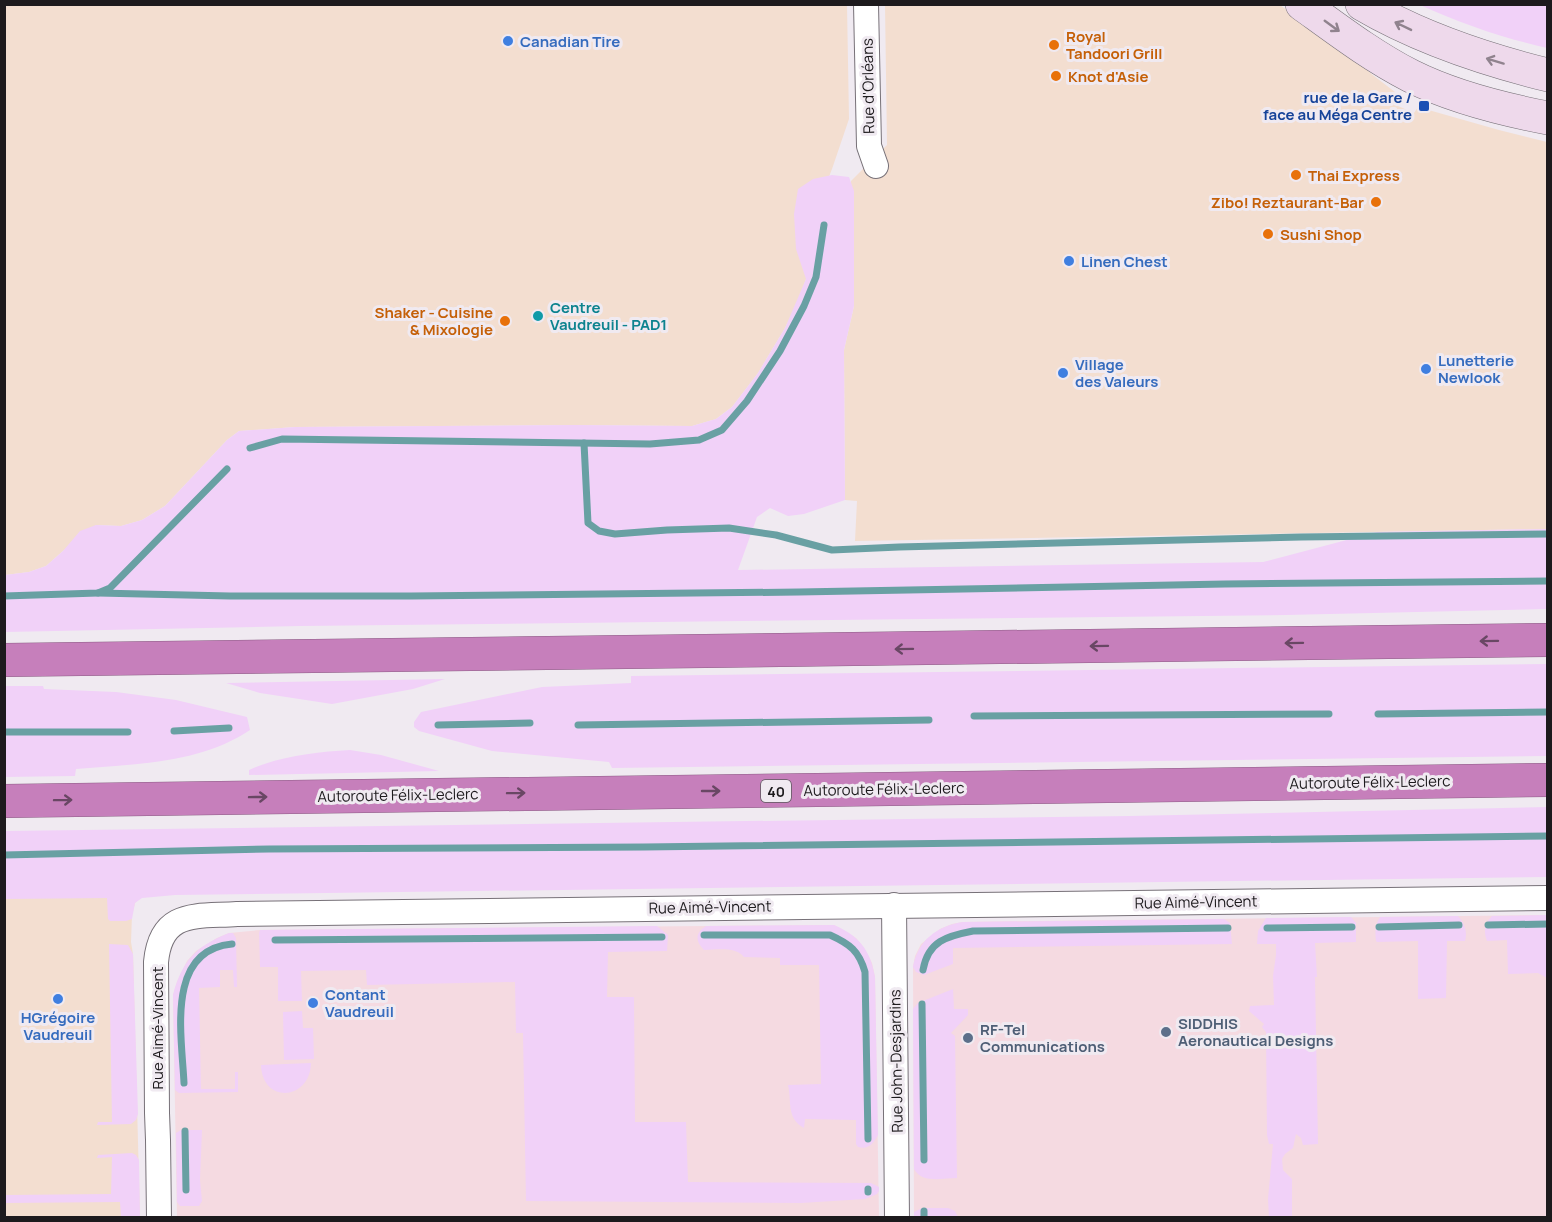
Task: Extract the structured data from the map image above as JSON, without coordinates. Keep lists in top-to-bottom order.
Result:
{
  "streets": {
    "highway": ["Autoroute Félix-Leclerc", "40"],
    "street": ["Rue d'Orléans", "Rue Aimé-Vincent", "Rue John-Desjardins"]
  },
  "crossings": [
    ["Rue Aimé-Vincent", "Rue John-Desjardins"]
  ],
  "places": {
    "other": [
      "Canadian Tire",
      "Royal Tandoori Grill",
      "Knot d'Asie",
      "Thai Express",
      "Zibo! Reztaurant-Bar",
      "Sushi Shop",
      "Linen Chest",
      "Centre Vaudreuil - PAD1",
      "Shaker - Cuisine & Mixologie",
      "Lunetterie Newlook",
      "Village des Valeurs",
      "HGrégoire Vaudreuil",
      "Contant Vaudreuil",
      "SIDDHIS Aeronautical Designs",
      "RF-Tel Communications"
    ],
    "transit": ["rue de la Gare / face au Méga Centre"]
  }
}
